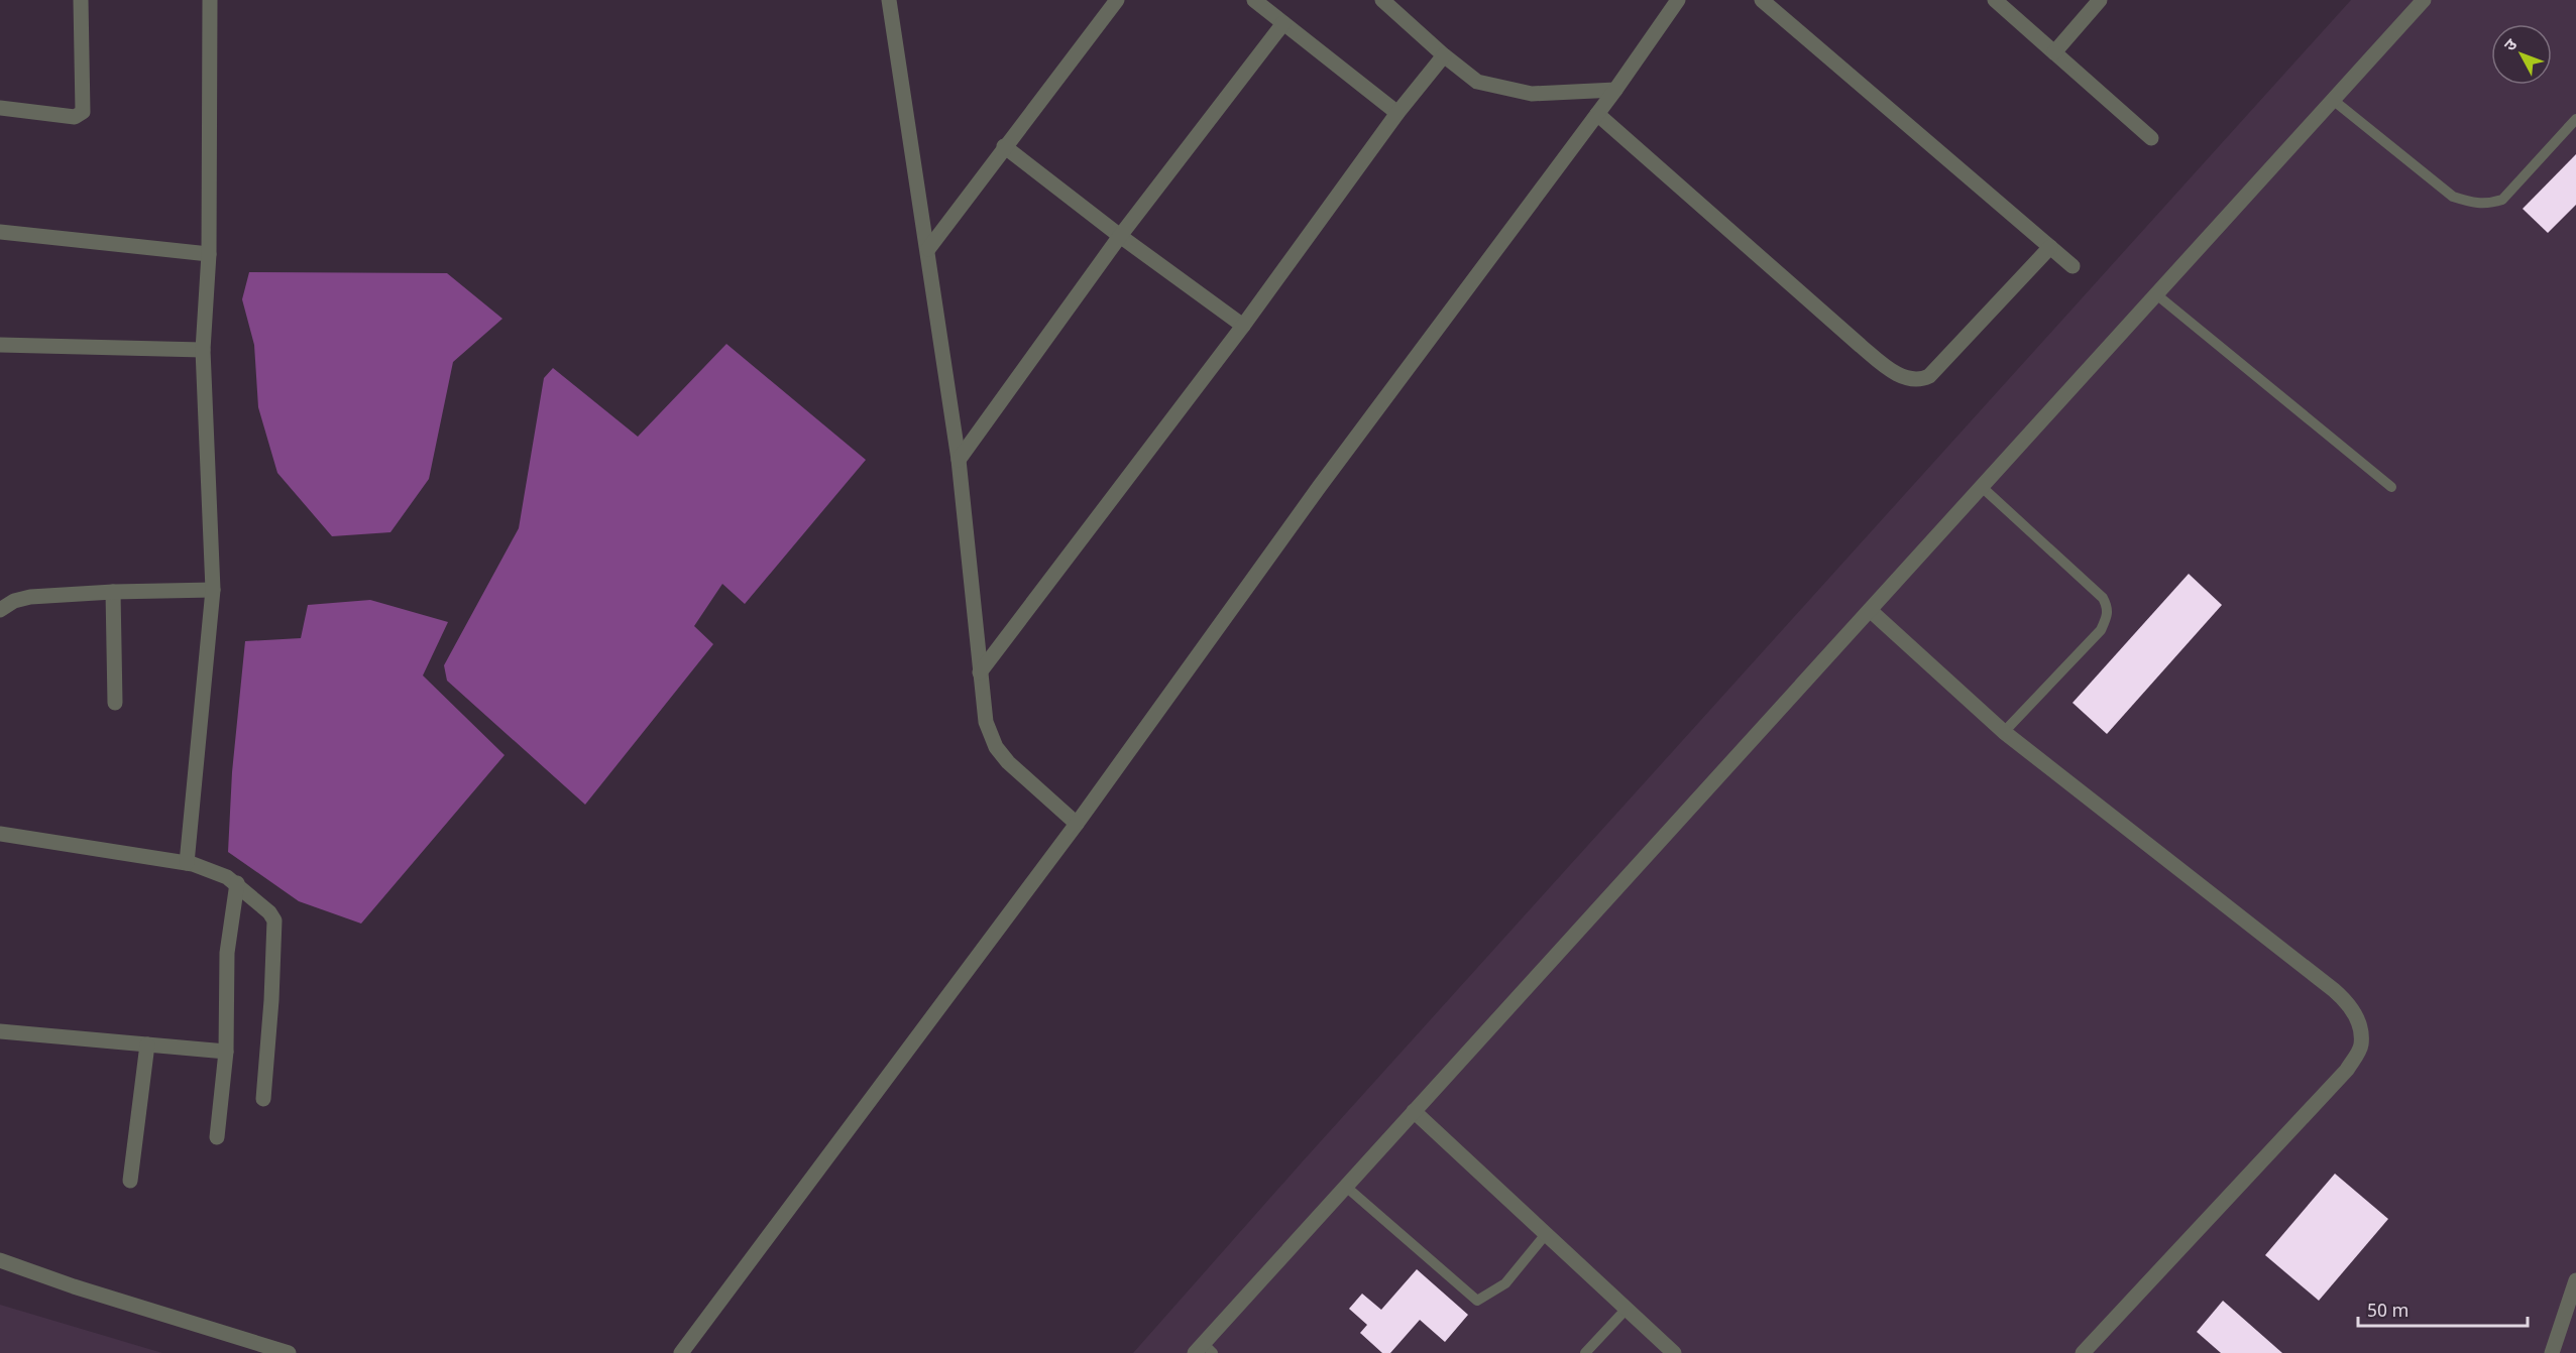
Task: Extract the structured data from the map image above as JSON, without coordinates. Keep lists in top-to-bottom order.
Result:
{
  "scale_bar": "50 m",
  "north": "top left"
}
